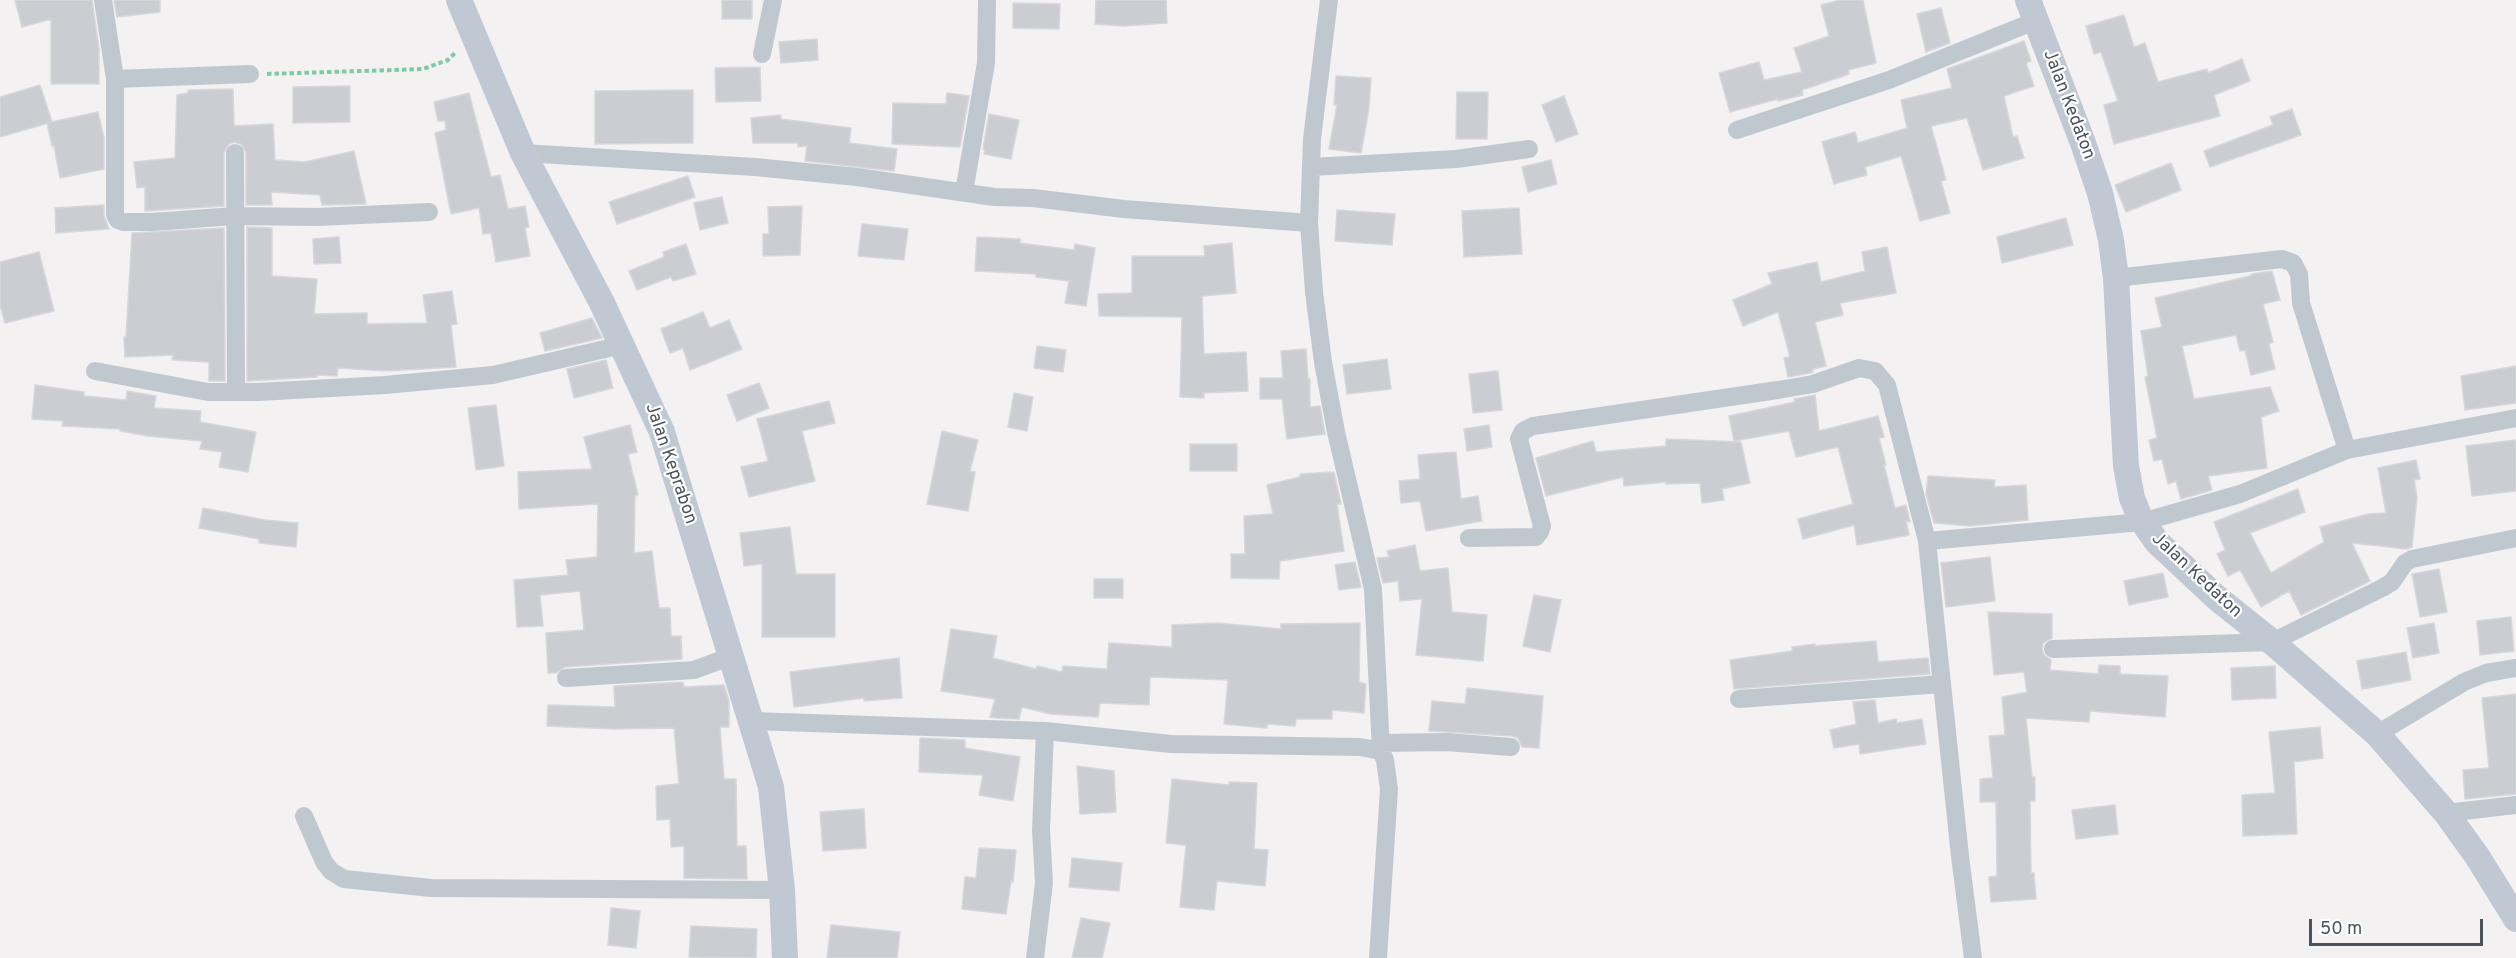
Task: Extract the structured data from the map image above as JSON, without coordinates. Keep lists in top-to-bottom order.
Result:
{
  "streets": {
    "street": ["Jalan Kedaton", "Jalan Keprabon"]
  },
  "scale_bar": "50 m"
}
